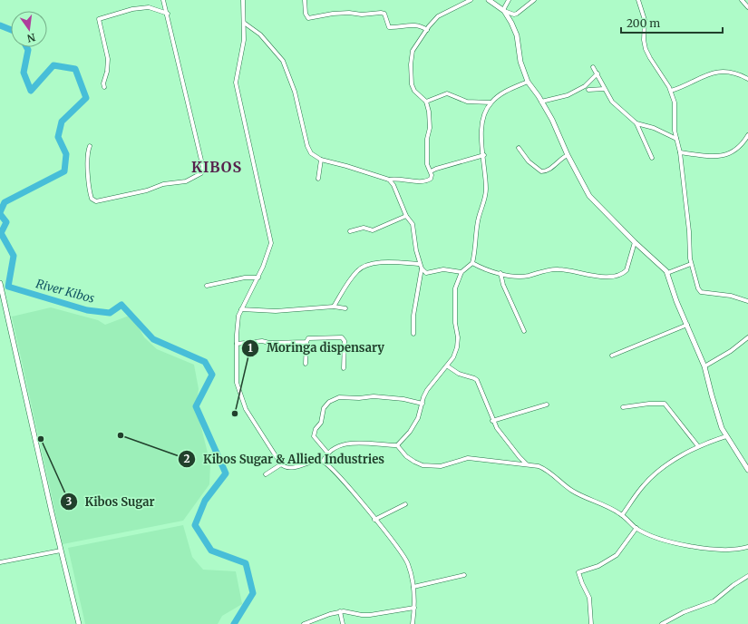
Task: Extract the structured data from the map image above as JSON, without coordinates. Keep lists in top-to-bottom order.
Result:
{
  "districts": ["KIBOS"],
  "water": ["River Kibos"],
  "places": ["Moringa dispensary", "Kibos Sugar & Allied Industries", "Kibos Sugar"],
  "scale_bar": "200 m",
  "north": "bottom"
}
